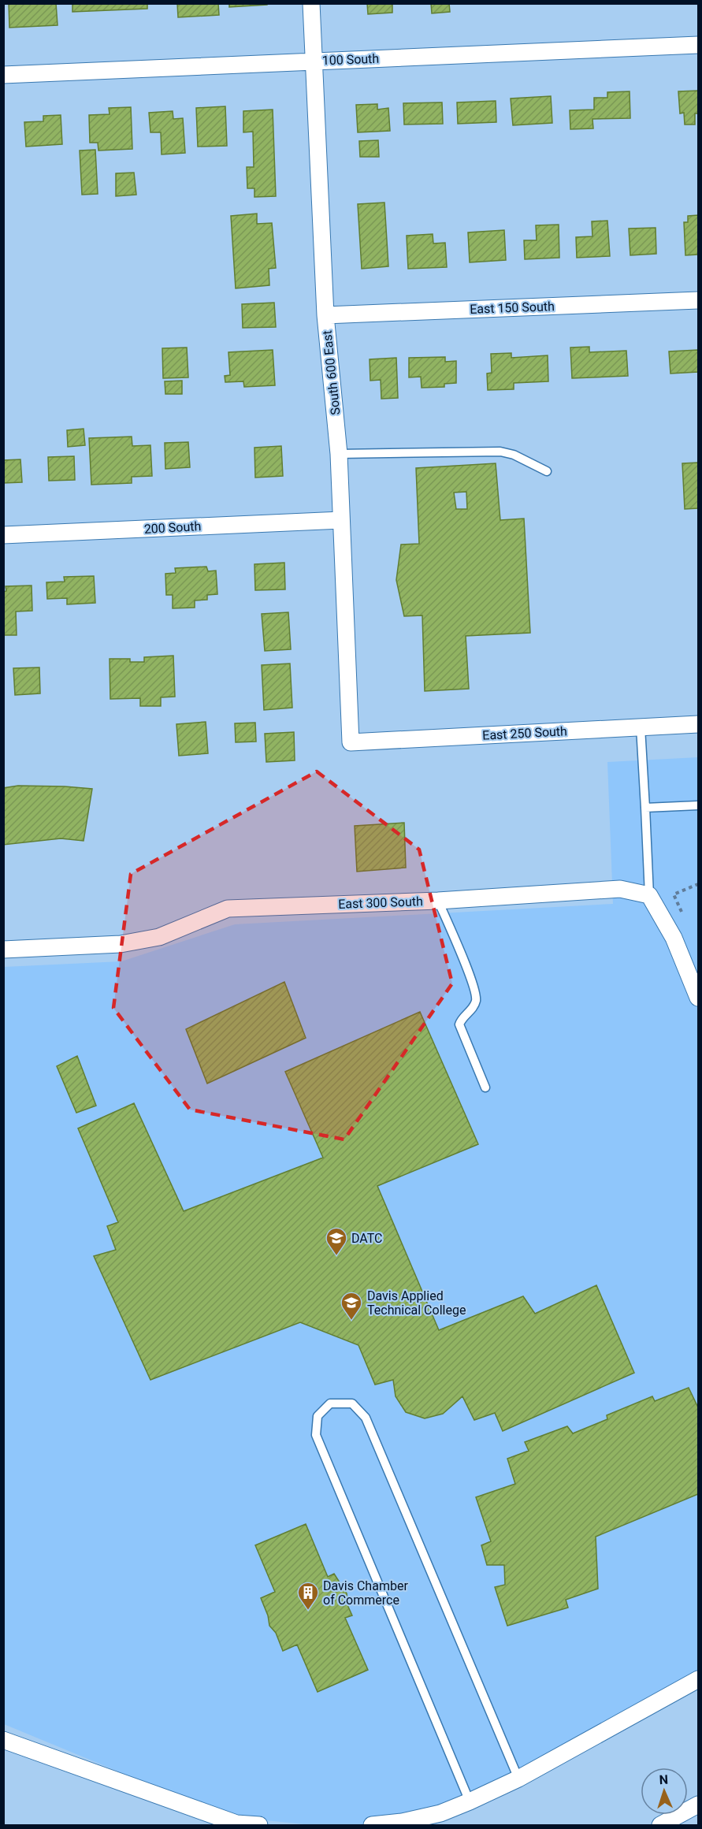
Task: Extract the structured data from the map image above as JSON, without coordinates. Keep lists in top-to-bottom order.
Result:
{
  "streets": {
    "street": [
      "100 South",
      "East 150 South",
      "South 600 East",
      "200 South",
      "East 250 South",
      "East 300 South"
    ]
  },
  "crossings": [
    ["100 South", "South 600 East"],
    ["East 150 South", "South 600 East"],
    ["South 600 East", "200 South"],
    ["South 600 East", "East 250 South"]
  ],
  "places": {
    "school or university": ["DATC", "Davis Applied Technical College"],
    "building": ["Davis Chamber of Commerce"]
  },
  "north": "top"
}
